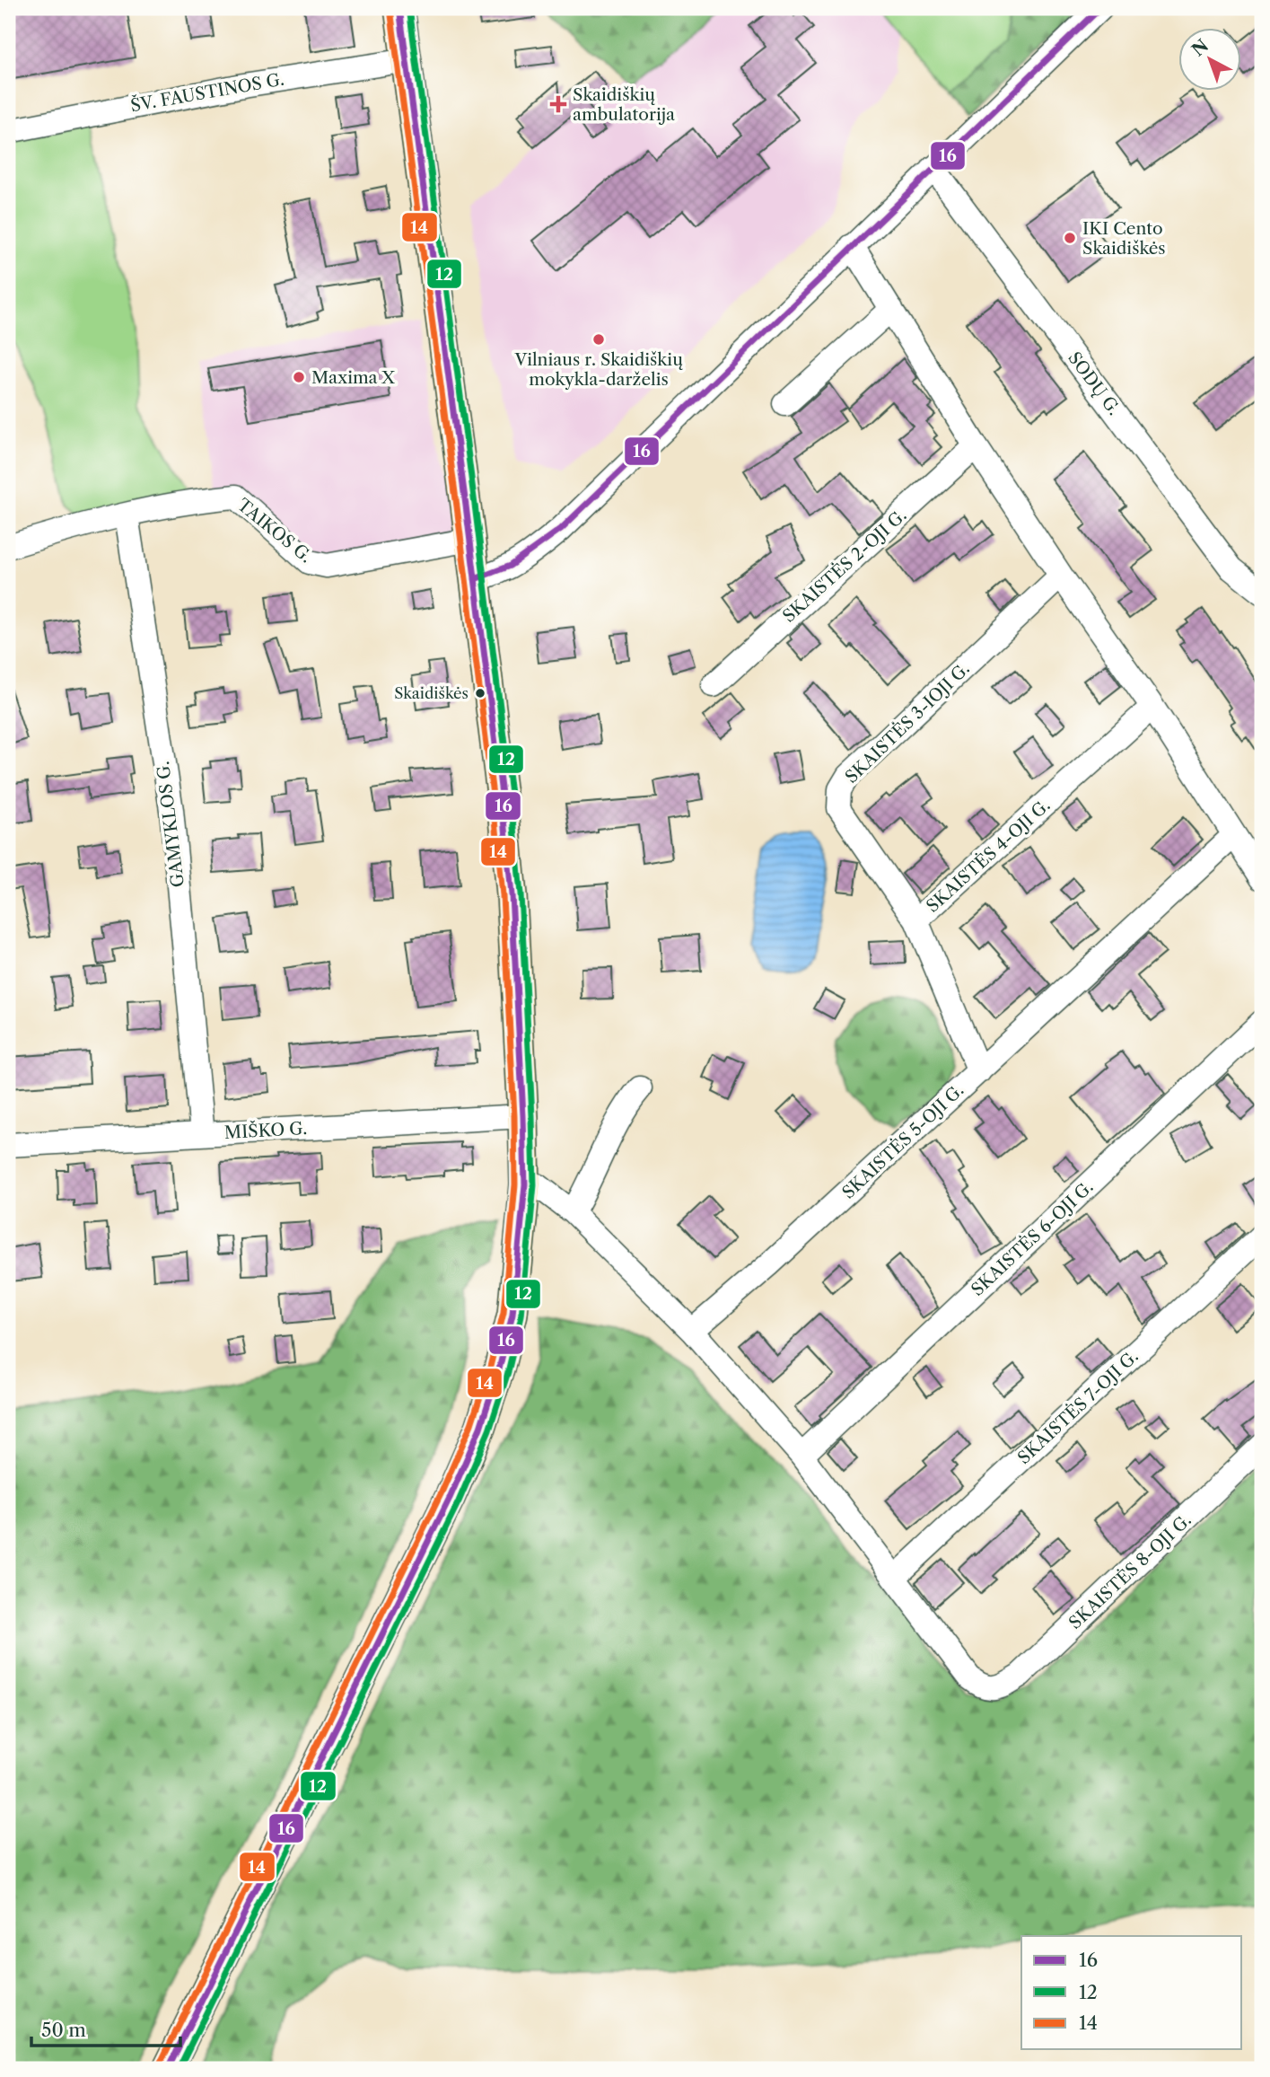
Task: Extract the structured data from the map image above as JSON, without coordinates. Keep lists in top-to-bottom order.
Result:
{
  "streets": {
    "street": [
      "ŠV. FAUSTINOS G.",
      "SODŲ G.",
      "TAIKOS G.",
      "SKAISTĖS 2-OJI G.",
      "SKAISTĖS 3-IOJI G.",
      "GAMYKLOS G.",
      "SKAISTĖS 4-OJI G.",
      "MIŠKO G.",
      "SKAISTĖS 5-OJI G.",
      "SKAISTĖS 6-OJI G.",
      "SKAISTĖS 7-OJI G.",
      "SKAISTĖS 8-OJI G."
    ]
  },
  "crossings": [
    ["TAIKOS G.", "GAMYKLOS G."],
    ["SKAISTĖS 3-IOJI G.", "SKAISTĖS 4-OJI G."],
    ["GAMYKLOS G.", "MIŠKO G."],
    ["SKAISTĖS 4-OJI G.", "SKAISTĖS 5-OJI G."],
    ["SKAISTĖS 7-OJI G.", "SKAISTĖS 8-OJI G."]
  ],
  "places": {
    "health": ["Skaidiškių ambulatorija"],
    "other": [
      "IKI Cento Skaidiškės",
      "Vilniaus r. Skaidiškių mokykla-darželis",
      "Maxima X",
      "Skaidiškės"
    ]
  },
  "lines": ["transit line 16", "transit line 12", "transit line 14"],
  "legend": ["16", "12", "14"],
  "scale_bar": "50 m",
  "north": "top left"
}
